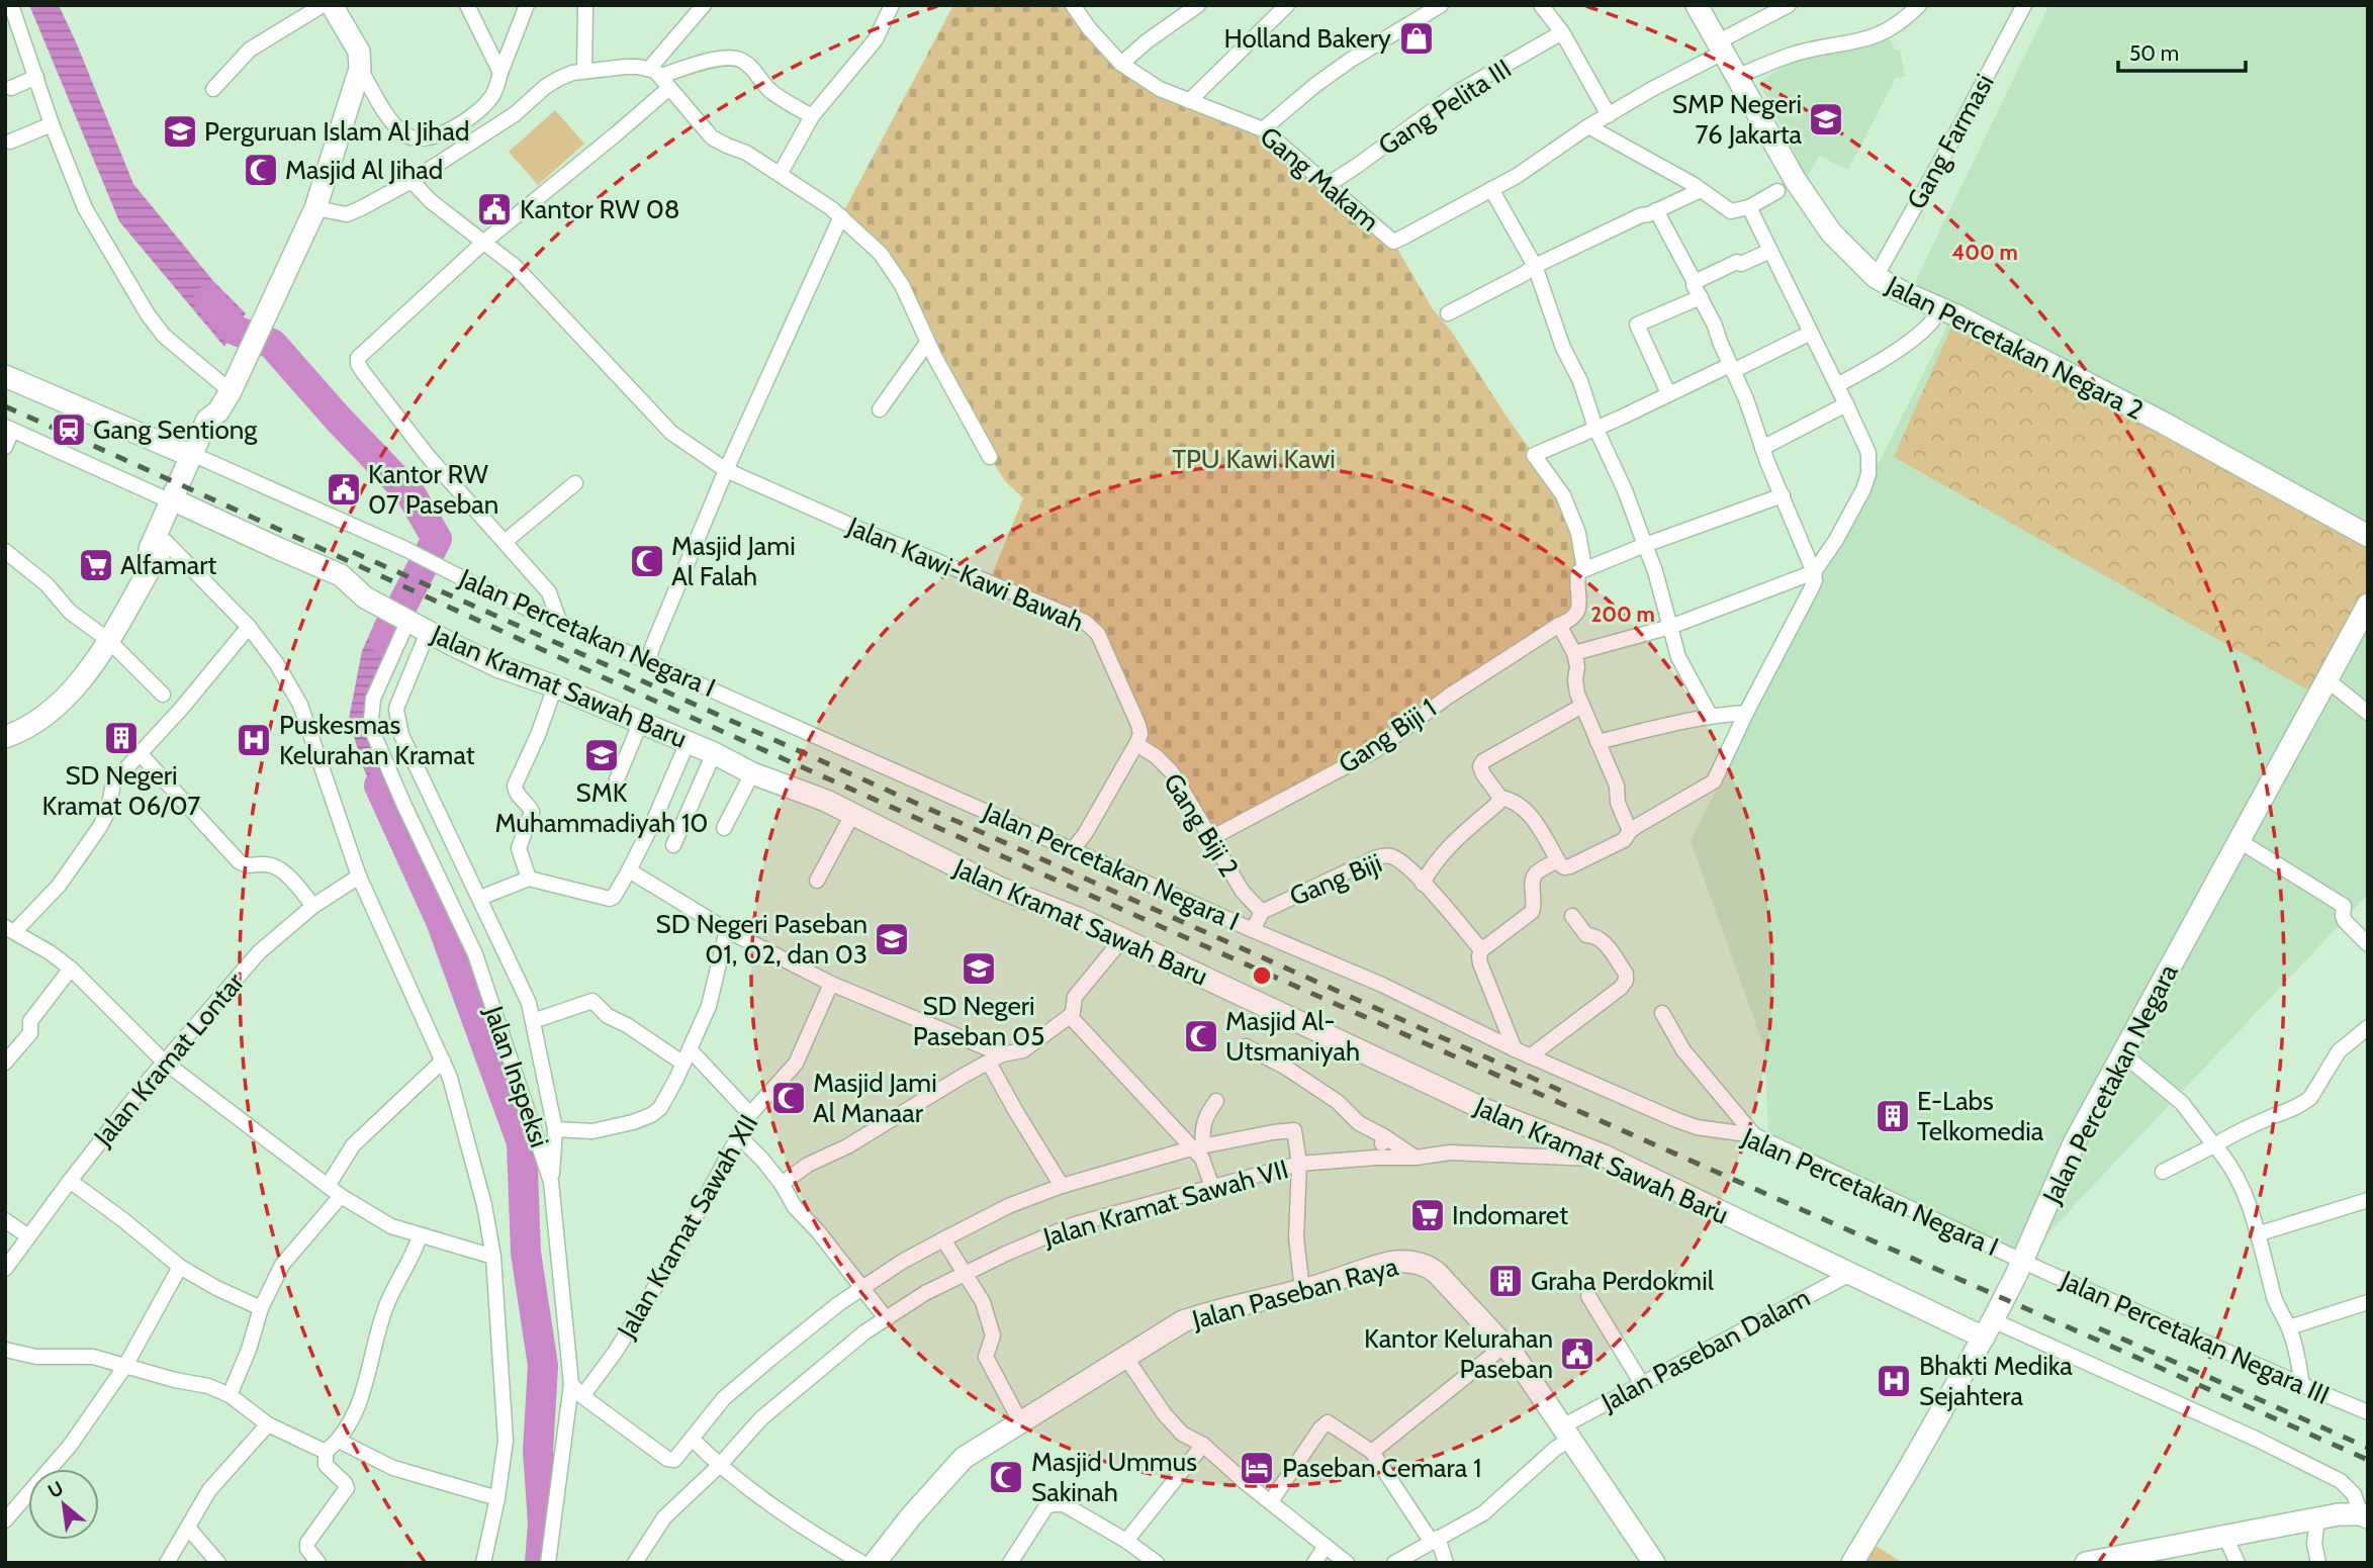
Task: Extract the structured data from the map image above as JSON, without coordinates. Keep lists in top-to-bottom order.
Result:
{
  "streets": {
    "street": [
      "Gang Pelita III",
      "Gang Farmasi",
      "Gang Makam",
      "Jalan Percetakan Negara 2",
      "Jalan Kawi-Kawi Bawah",
      "Jalan Percetakan Negara I",
      "Jalan Kramat Sawah Baru",
      "Gang Biji 1",
      "Gang Biji 2",
      "Gang Biji",
      "Jalan Kramat Lontar",
      "Jalan Inspeksi",
      "Jalan Percetakan Negara",
      "Jalan Kramat Sawah VII",
      "Jalan Kramat Sawah XII",
      "Jalan Paseban Raya",
      "Jalan Percetakan Negara III",
      "Jalan Paseban Dalam"
    ]
  },
  "crossings": [
    ["Gang Pelita III", "Gang Makam"],
    ["Gang Farmasi", "Jalan Percetakan Negara 2"],
    ["Gang Makam", "Jalan Percetakan Negara 2"],
    ["Jalan Kawi-Kawi Bawah", "Gang Biji 2"],
    ["Jalan Percetakan Negara I", "Gang Biji"],
    ["Jalan Percetakan Negara I", "Jalan Percetakan Negara"],
    ["Jalan Percetakan Negara I", "Jalan Percetakan Negara III"],
    ["Jalan Kramat Sawah Baru", "Jalan Inspeksi"],
    ["Jalan Kramat Sawah Baru", "Jalan Percetakan Negara"],
    ["Jalan Kramat Sawah Baru", "Jalan Kramat Sawah VII"],
    ["Jalan Kramat Sawah Baru", "Jalan Paseban Dalam"],
    ["Gang Biji 1", "Gang Biji 2"],
    ["Gang Biji 2", "Gang Biji"],
    ["Jalan Percetakan Negara", "Jalan Percetakan Negara III"],
    ["Jalan Paseban Raya", "Jalan Paseban Dalam"]
  ],
  "parks": ["TPU Kawi Kawi"],
  "places": {
    "shop": ["Holland Bakery"],
    "school or university": [
      "SMP Negeri 76 Jakarta",
      "Perguruan Islam Al Jihad",
      "SMK Muhammadiyah 10",
      "SD Negeri Paseban 01, 02, dan 03",
      "SD Negeri Paseban 05"
    ],
    "mosque": [
      "Masjid Al Jihad",
      "Masjid Jami Al Falah",
      "Masjid Al- Utsmaniyah",
      "Masjid Jami Al Manaar",
      "Masjid Ummus Sakinah"
    ],
    "public building": ["Kantor RW 08", "Kantor RW 07 Paseban", "Kantor Kelurahan Paseban"],
    "station": ["Gang Sentiong"],
    "supermarket": ["Alfamart", "Indomaret"],
    "building": ["SD Negeri Kramat 06/07", "E-Labs Telkomedia", "Graha Perdokmil"],
    "hospital": ["Puskesmas Kelurahan Kramat", "Bhakti Medika Sejahtera"],
    "hotel": ["Paseban Cemara 1"]
  },
  "scale_bar": "50 m",
  "north": "top left",
  "rings": ["400 m", "200 m"]
}
